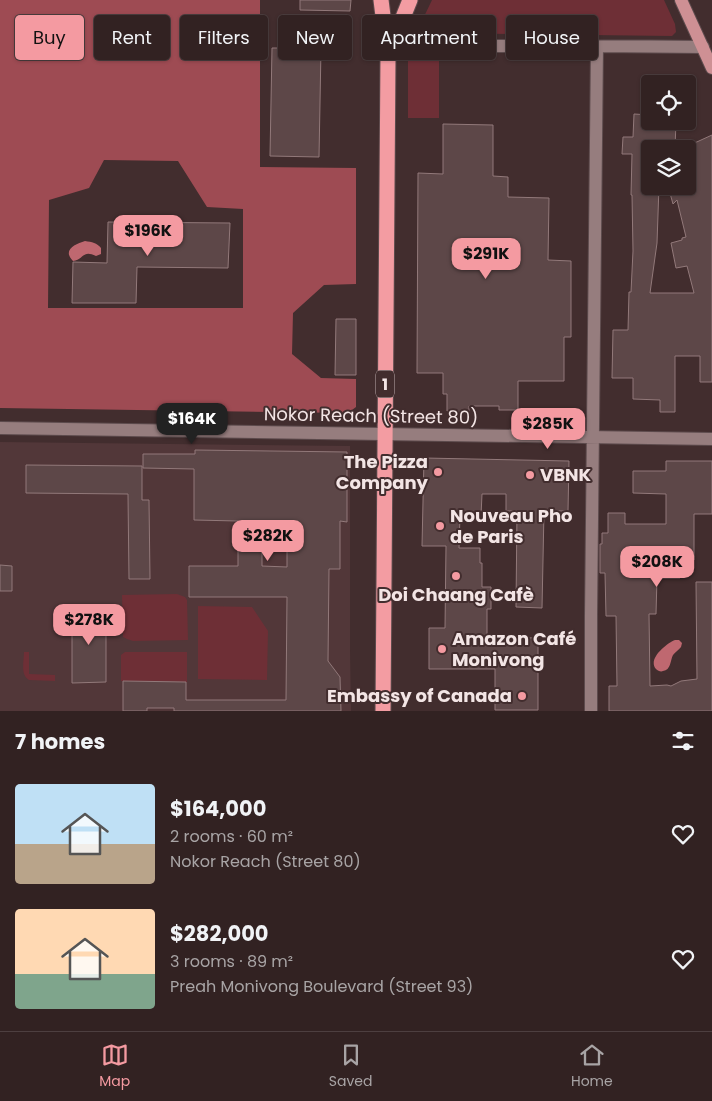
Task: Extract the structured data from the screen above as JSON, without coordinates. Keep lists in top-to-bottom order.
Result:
{
  "streets": {
    "highway": ["1"],
    "street": ["Nokor Reach (Street 80)"]
  },
  "crossings": [
    ["1", "Nokor Reach (Street 80)"]
  ],
  "places": [
    "The Pizza Company",
    "VBNK",
    "Nouveau Pho de Paris",
    "Doi Chaang Cafè",
    "Amazon Café Monivong",
    "Embassy of Canada"
  ],
  "page": {
    "chip": [
      "Buy",
      "Rent",
      "Filters",
      "New",
      "Apartment",
      "House"
    ],
    "price": [
      "$196K",
      "$291K",
      "$164K",
      "$285K",
      "$282K",
      "$208K",
      "$278K"
    ],
    "heading": "7 homes",
    "list": [
      {
        "name": "$164,000",
        "note": "2 rooms · 60 m² · Nokor Reach (Street 80)"
      },
      {
        "name": "$282,000",
        "note": "3 rooms · 89 m² · Preah Monivong Boulevard (Street 93)"
      }
    ],
    "tabs": ["Map", "Saved", "Home"]
  }
}
